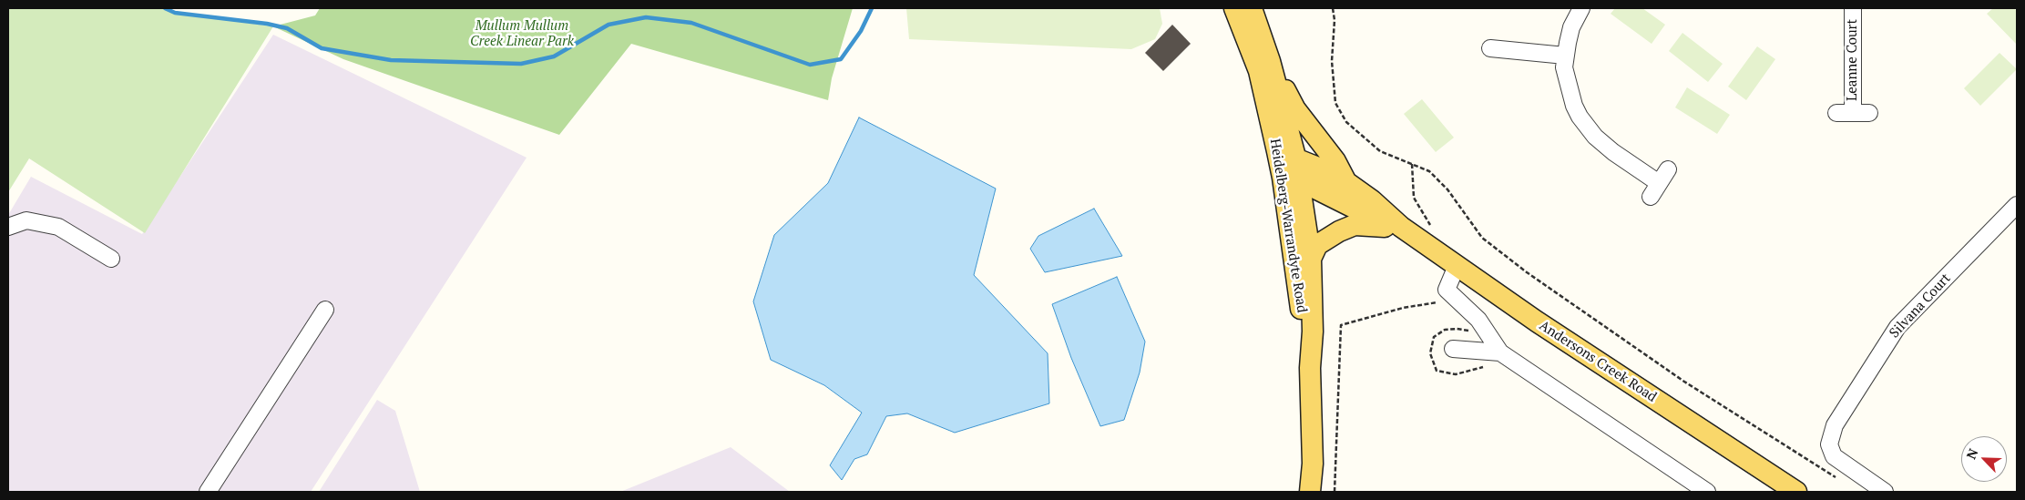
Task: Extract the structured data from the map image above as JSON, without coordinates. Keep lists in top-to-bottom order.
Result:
{
  "streets": {
    "main road": ["Heidelberg-Warrandyte Road", "Andersons Creek Road"],
    "street": ["Leanne Court", "Silvana Court"]
  },
  "crossings": [
    ["Heidelberg-Warrandyte Road", "Andersons Creek Road"]
  ],
  "parks": ["Mullum Mullum Creek Linear Park"],
  "north": "top left"
}
